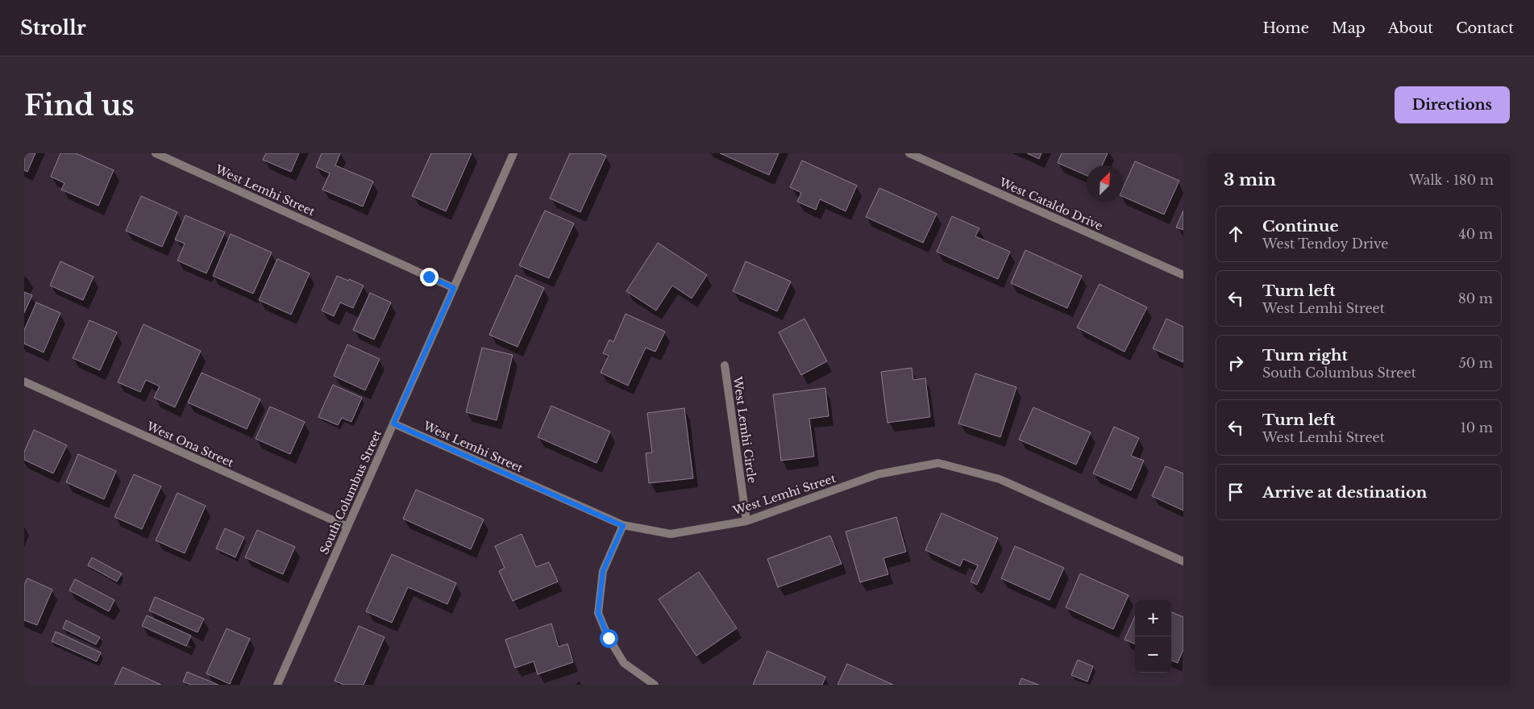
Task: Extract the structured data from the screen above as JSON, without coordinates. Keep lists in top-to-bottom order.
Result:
{
  "streets": {
    "street": [
      "West Lemhi Street",
      "West Cataldo Drive",
      "West Lemhi Circle",
      "West Ona Street",
      "South Columbus Street"
    ]
  },
  "crossings": [
    ["West Lemhi Street", "West Lemhi Circle"],
    ["West Lemhi Street", "South Columbus Street"],
    ["West Ona Street", "South Columbus Street"]
  ],
  "north": "top right",
  "page": {
    "header": "Strollr",
    "nav": [
      "Home",
      "Map",
      "About",
      "Contact"
    ],
    "buttons": "Directions",
    "title": "Find us",
    "heading": ["3 min", "Walk · 180 m"],
    "list": [
      ["Continue", "West Tendoy Drive", "40 m"],
      ["Turn left", "West Lemhi Street", "80 m"],
      ["Turn right", "South Columbus Street", "50 m"],
      ["Turn left", "West Lemhi Street", "10 m"],
      "Arrive at destination"
    ],
    "map_buttons": ["+", "−"]
  }
}
